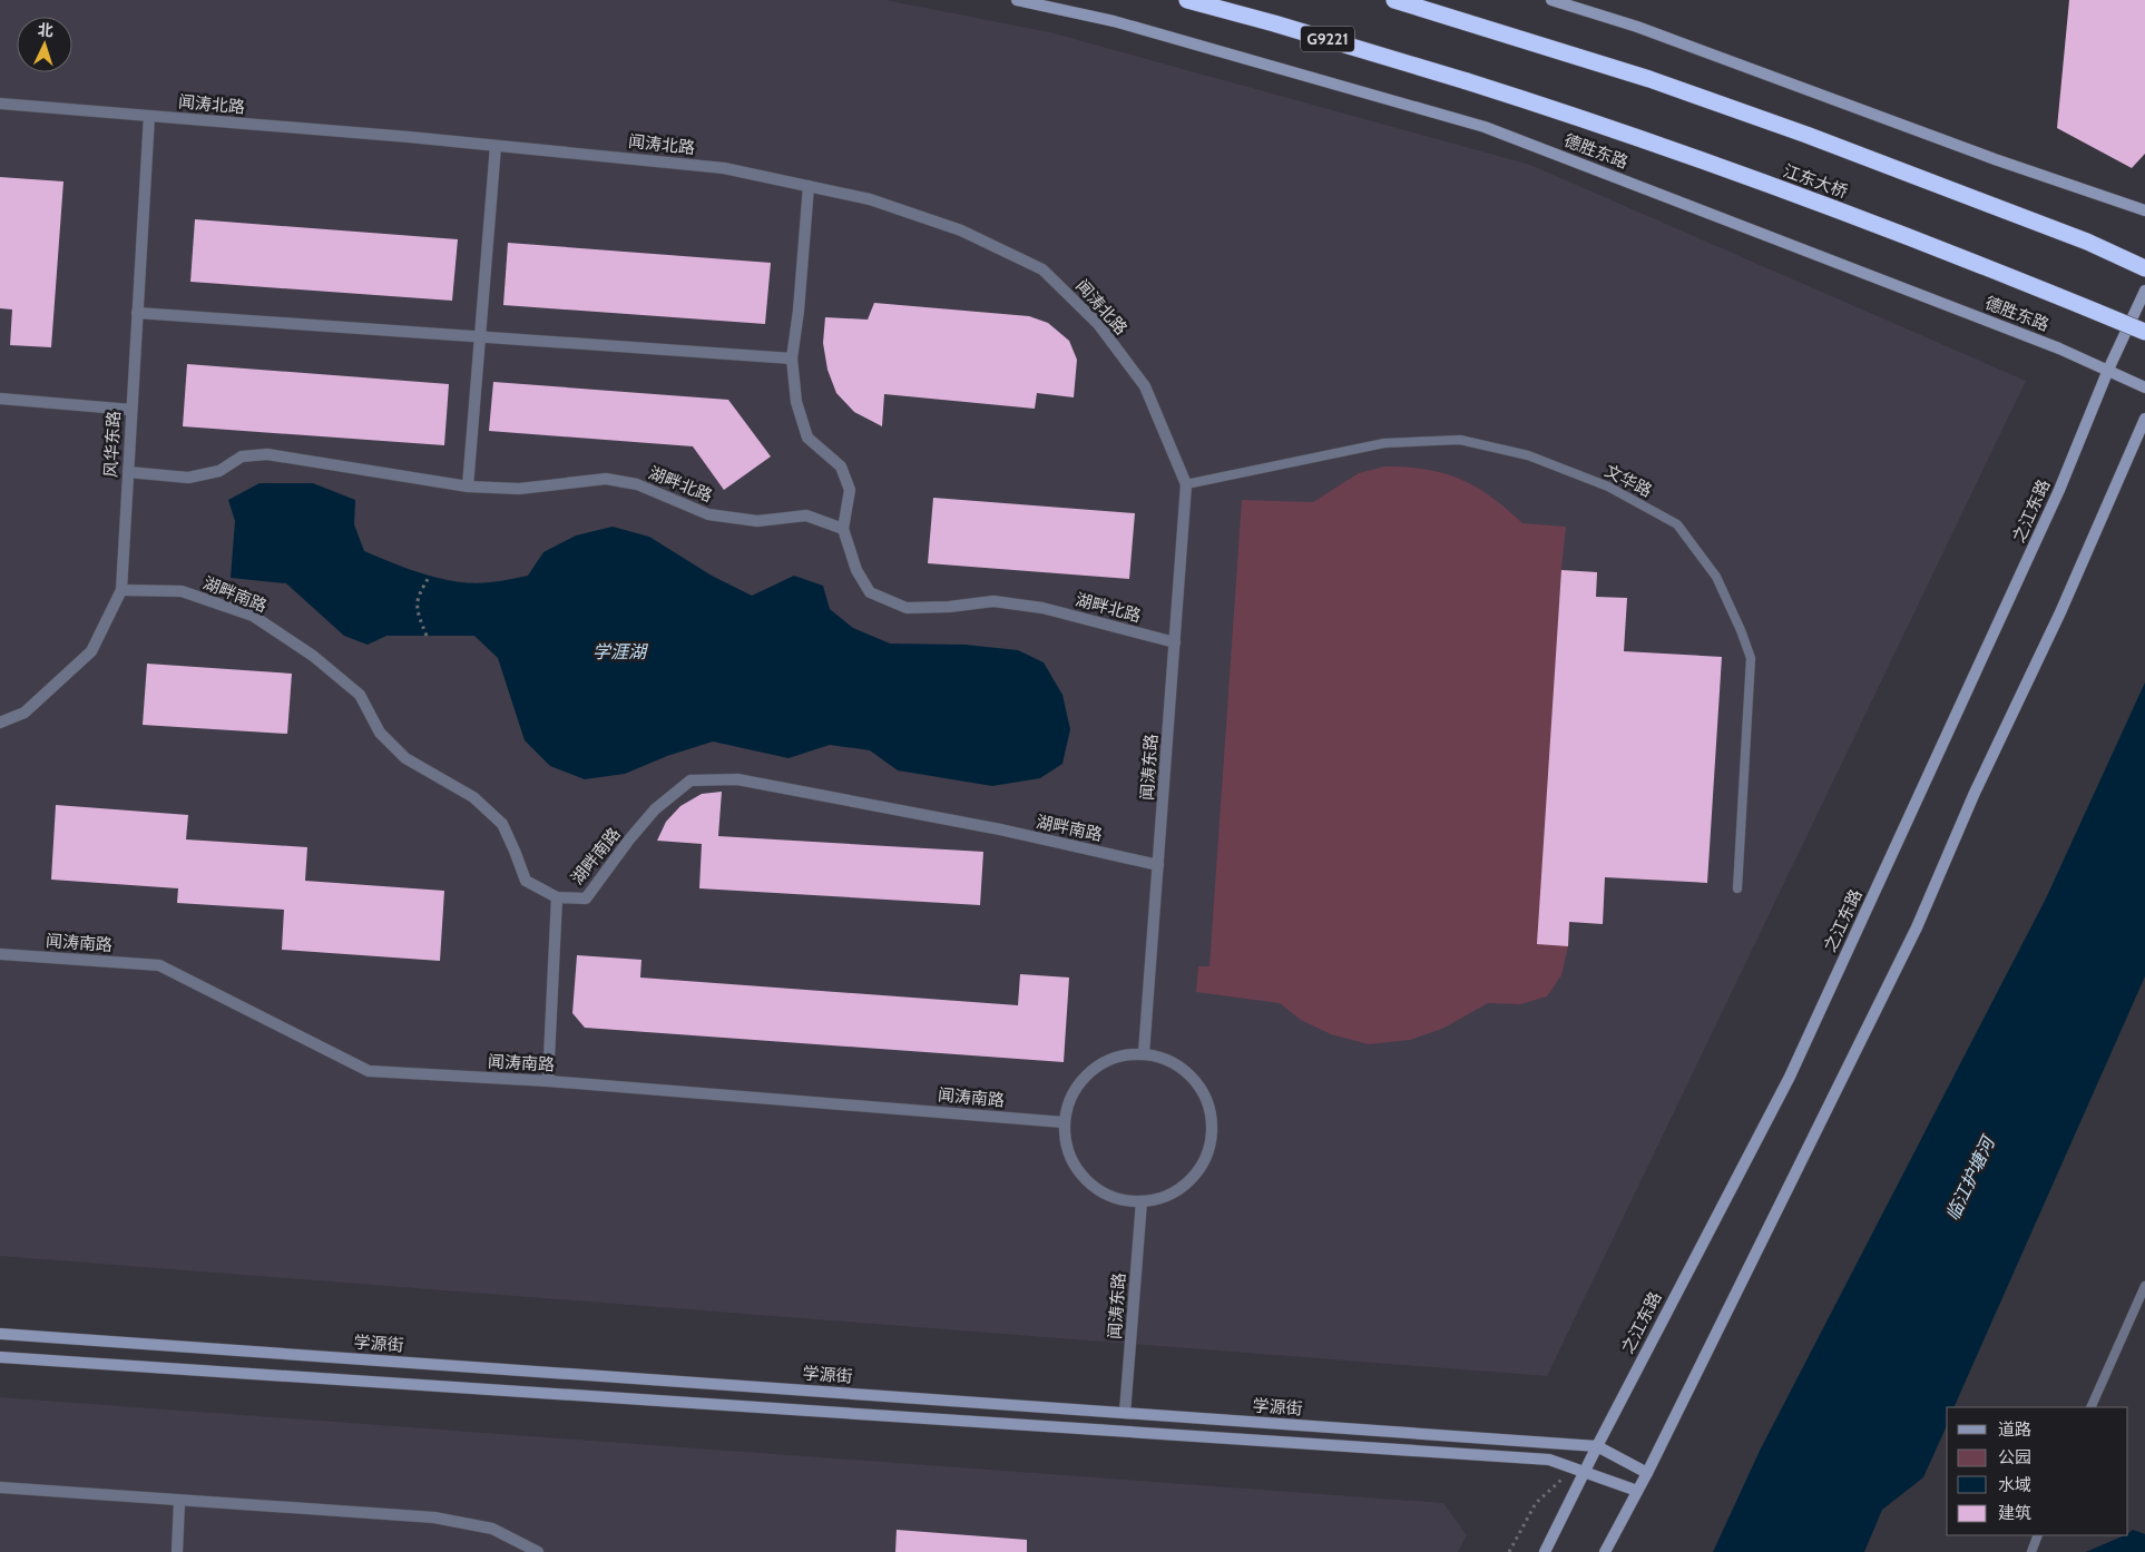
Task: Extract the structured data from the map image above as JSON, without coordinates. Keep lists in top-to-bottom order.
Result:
{
  "streets": {
    "highway": ["G9221", "江东大桥"],
    "main road": ["德胜东路", "之江东路", "学源街"],
    "street": [
      "闻涛北路",
      "风华东路",
      "湖畔北路",
      "湖畔南路",
      "闻涛东路",
      "闻涛南路"
    ],
    "lane": ["文华路"]
  },
  "crossings": [
    ["闻涛北路", "风华东路"],
    ["闻涛北路", "文华路"],
    ["闻涛北路", "闻涛东路"],
    ["德胜东路", "之江东路"],
    ["风华东路", "湖畔北路"],
    ["风华东路", "湖畔南路"],
    ["文华路", "闻涛东路"],
    ["湖畔北路", "闻涛东路"],
    ["之江东路", "学源街"],
    ["湖畔南路", "闻涛东路"],
    ["闻涛东路", "闻涛南路"],
    ["闻涛东路", "学源街"]
  ],
  "water": ["学涯湖", "临江护塘河"],
  "legend": [
    "道路",
    "公园",
    "水域",
    "建筑"
  ],
  "north": "top"
}
